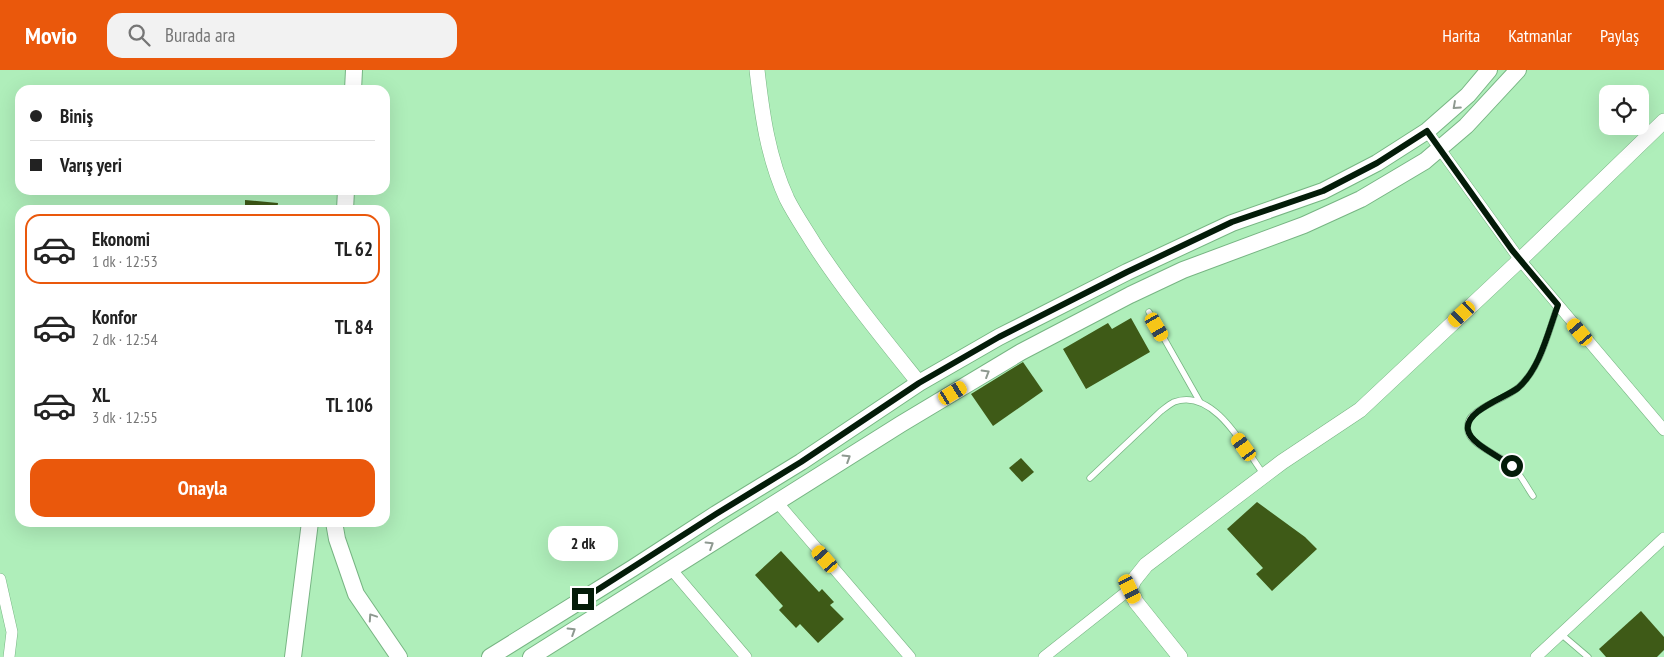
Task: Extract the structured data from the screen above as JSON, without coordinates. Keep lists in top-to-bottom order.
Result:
{
  "page": {
    "header": "Movio",
    "search": "Burada ara",
    "nav": ["Harita", "Katmanlar", "Paylaş"],
    "banner": ["Biniş", "Varış yeri"],
    "list": [
      {
        "name": "Ekonomi",
        "note": "1 dk · 12:53",
        "value": "TL 62"
      },
      {
        "name": "Konfor",
        "note": "2 dk · 12:54",
        "value": "TL 84"
      },
      {
        "name": "XL",
        "note": "3 dk · 12:55",
        "value": "TL 106"
      }
    ],
    "buttons": "Onayla",
    "bubble": "2 dk"
  }
}
